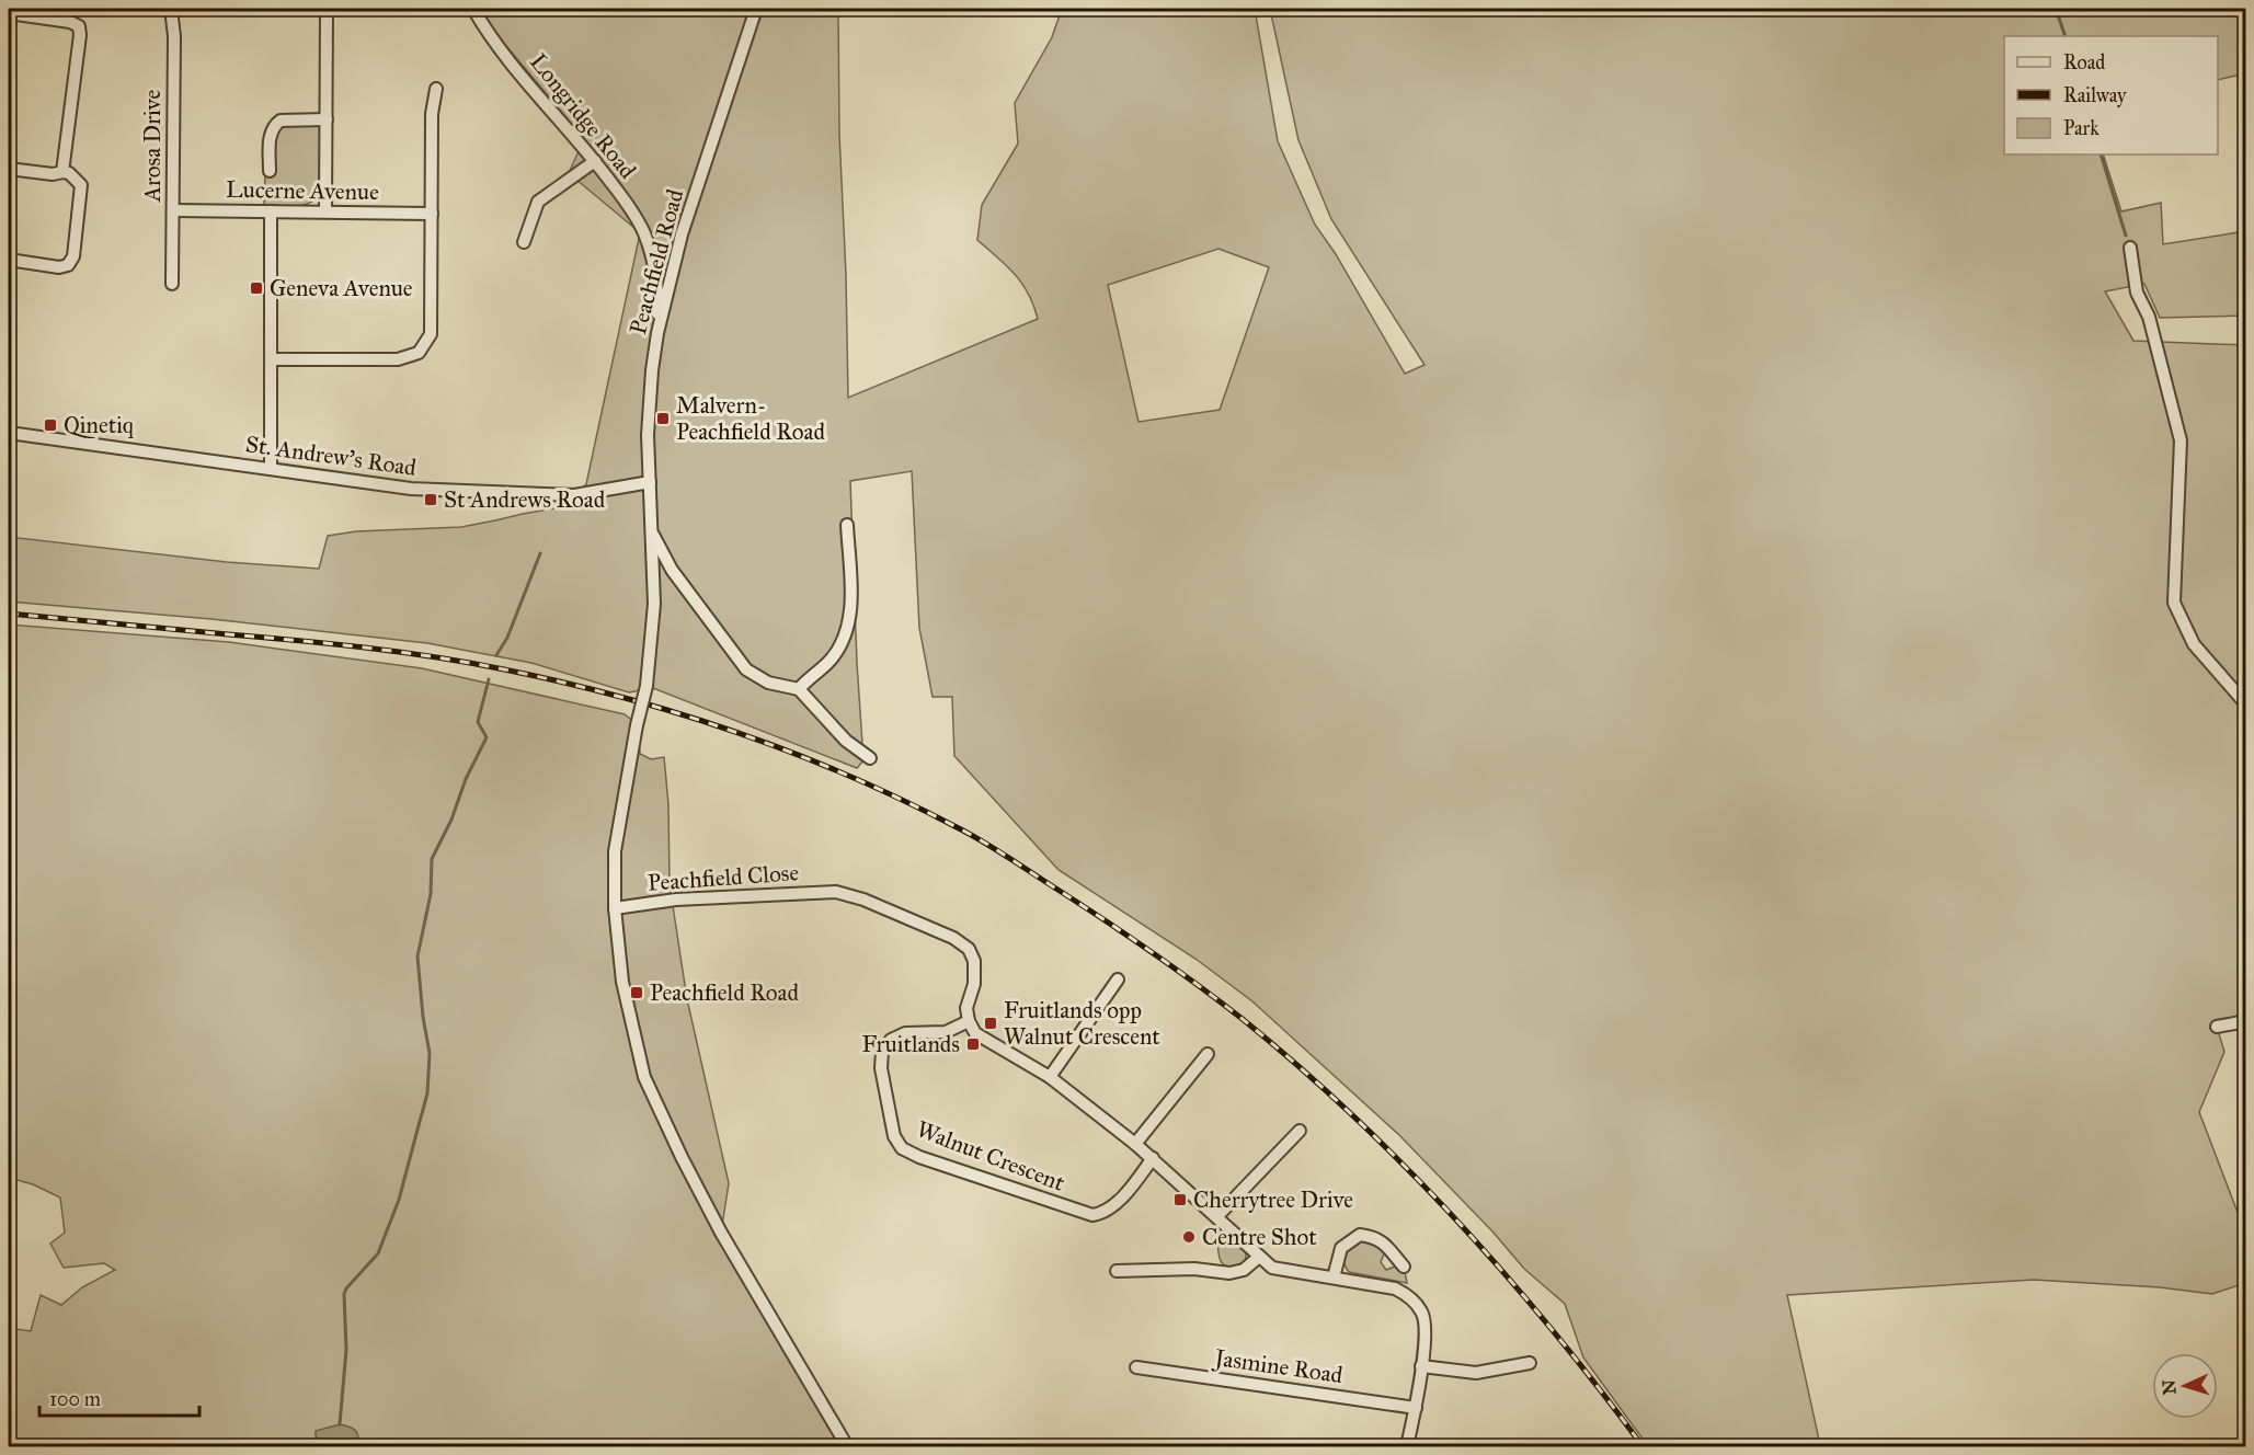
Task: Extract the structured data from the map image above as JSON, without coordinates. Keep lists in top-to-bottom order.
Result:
{
  "streets": {
    "street": [
      "Longridge Road",
      "Arosa Drive",
      "Lucerne Avenue",
      "Peachfield Road",
      "St. Andrew's Road",
      "Peachfield Close",
      "Walnut Crescent",
      "Jasmine Road"
    ]
  },
  "crossings": [
    ["Longridge Road", "Peachfield Road"],
    ["Arosa Drive", "Lucerne Avenue"],
    ["Peachfield Road", "St. Andrew's Road"],
    ["Peachfield Road", "Peachfield Close"],
    ["Peachfield Close", "Walnut Crescent"]
  ],
  "places": {
    "transit": [
      "Geneva Avenue",
      "Malvern- Peachfield Road",
      "Qinetiq",
      "St Andrews Road",
      "Peachfield Road",
      "Fruitlands opp Walnut Crescent",
      "Fruitlands",
      "Cherrytree Drive"
    ],
    "other": ["Centre Shot"]
  },
  "legend": ["Road", "Railway", "Park"],
  "scale_bar": "100 m",
  "north": "left"
}
